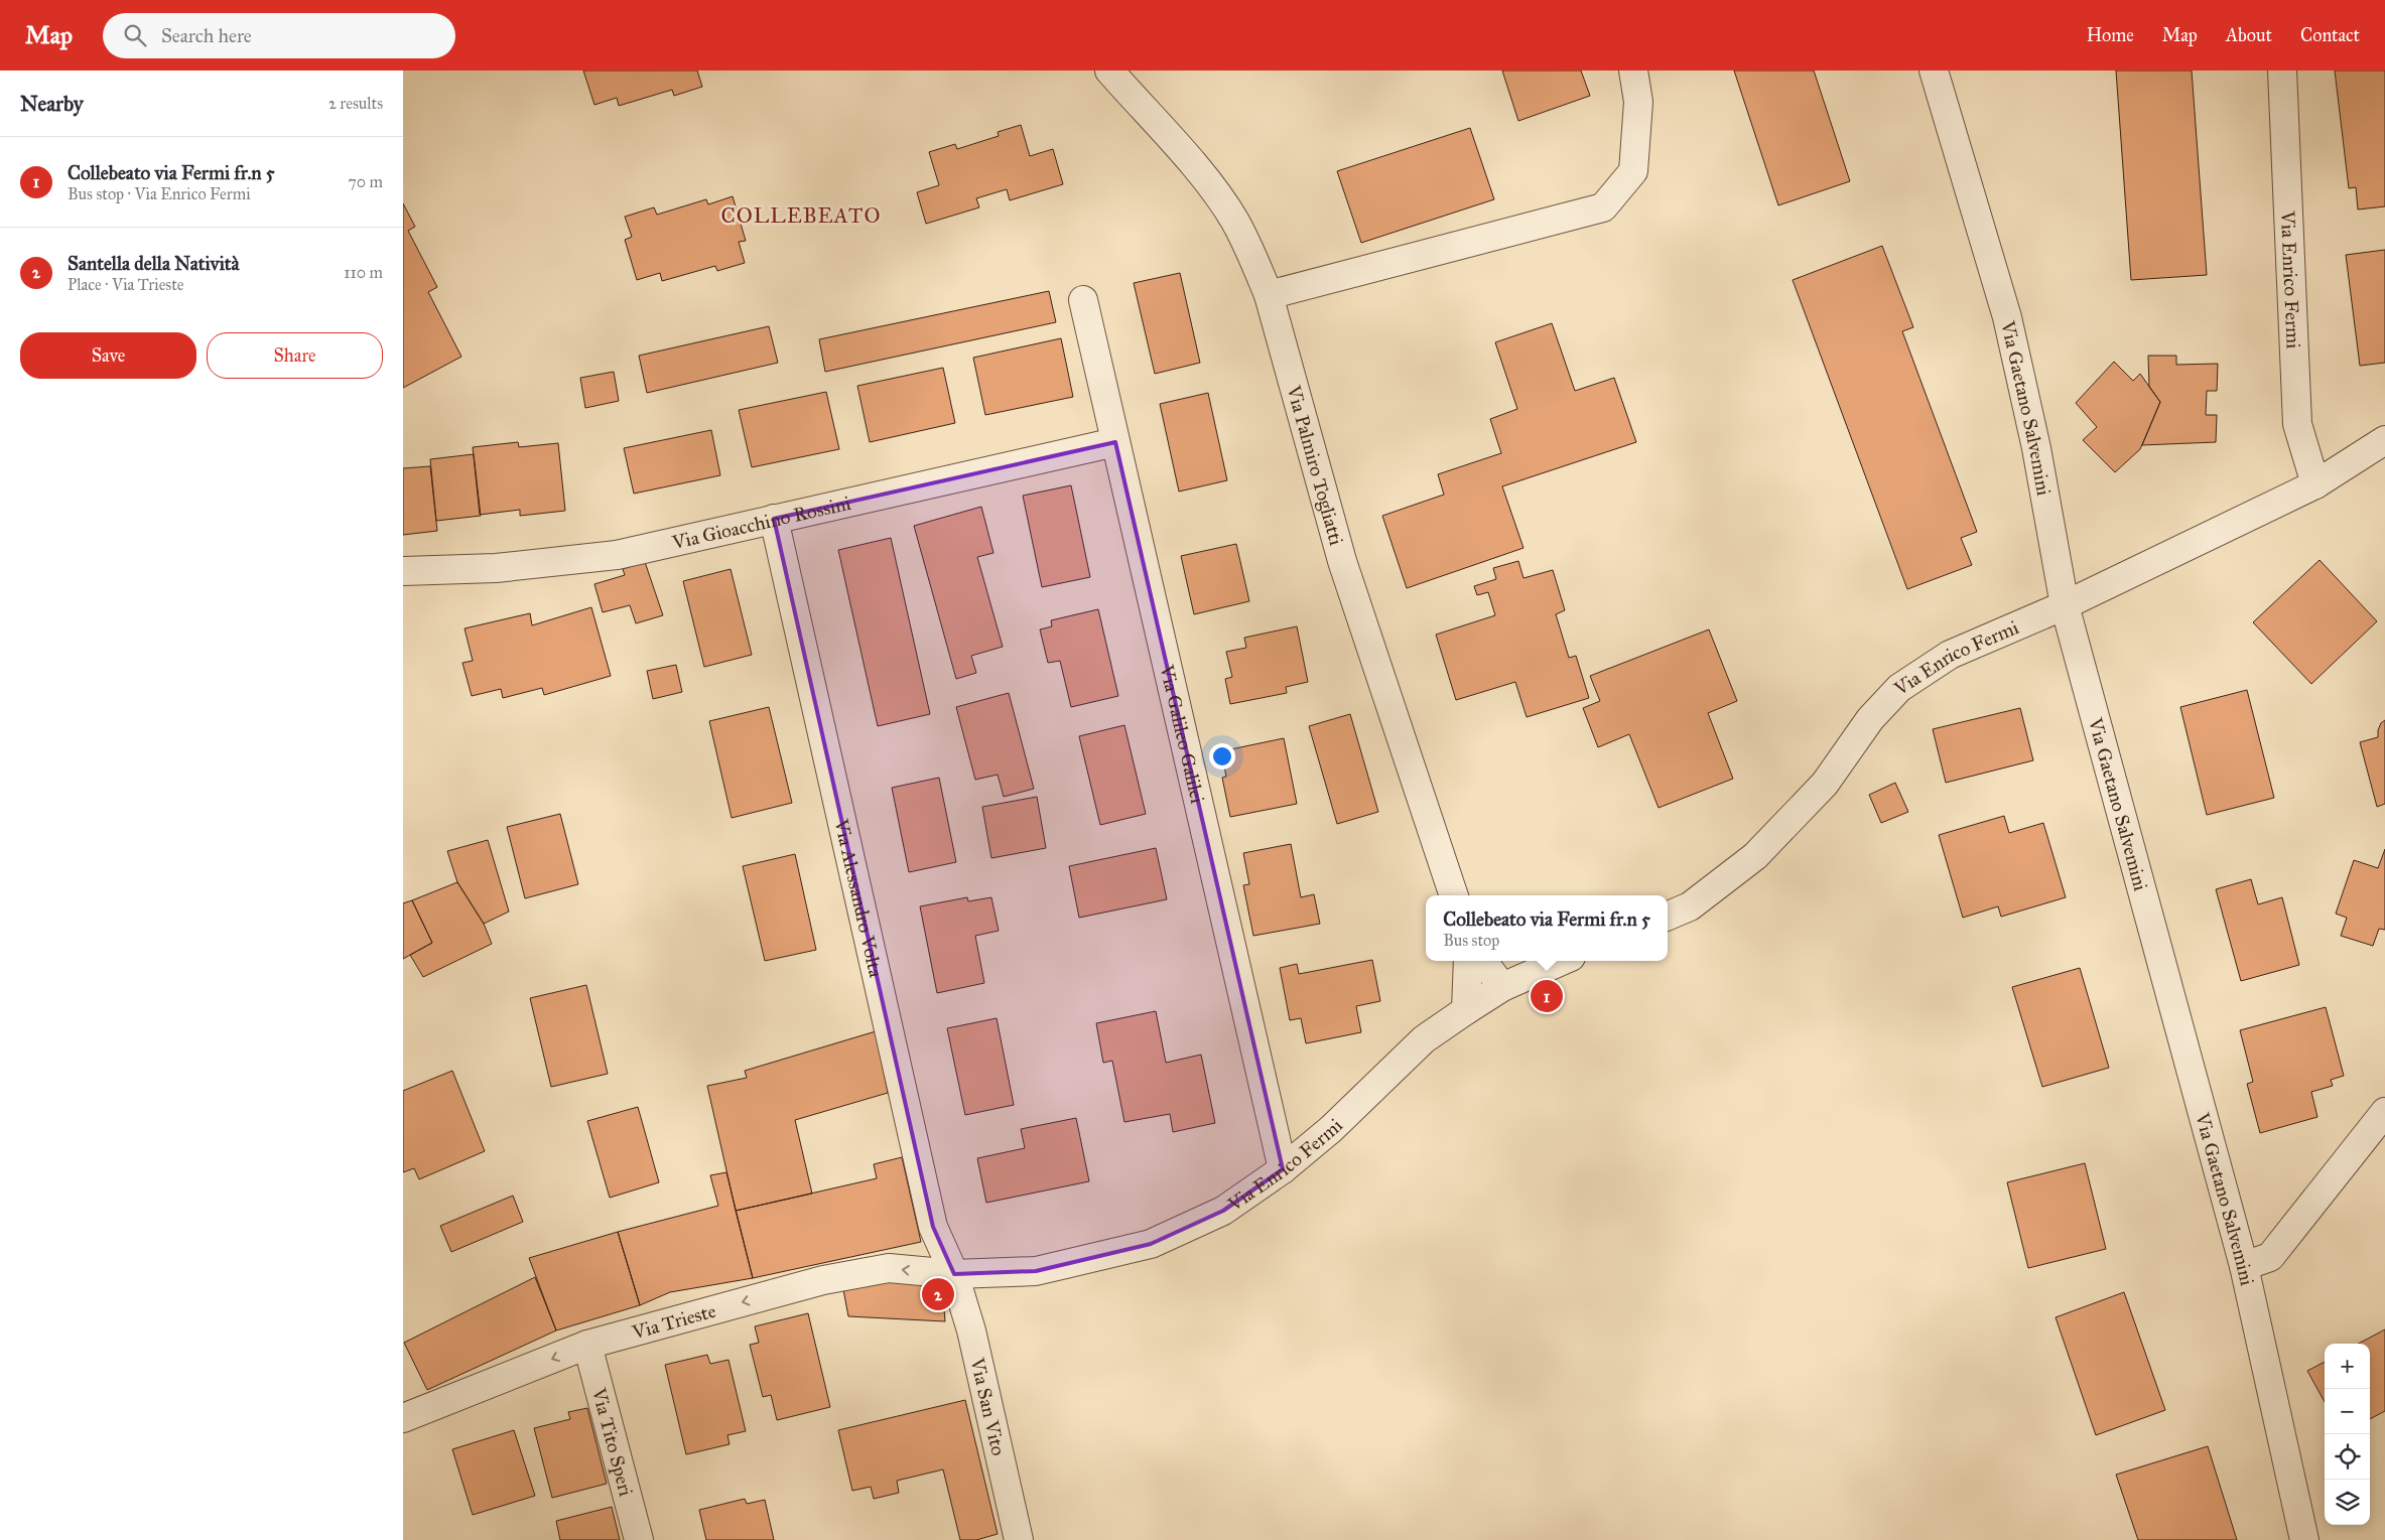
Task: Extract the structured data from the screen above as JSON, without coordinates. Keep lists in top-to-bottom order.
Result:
{
  "streets": {
    "street": [
      "Via Enrico Fermi",
      "Via Gaetano Salvemini",
      "Via Palmiro Togliatti",
      "Via Gioacchino Rossini",
      "Via Galileo Galilei",
      "Via Alessandro Volta",
      "Via Trieste",
      "Via San Vito",
      "Via Tito Speri"
    ]
  },
  "crossings": [
    ["Via Enrico Fermi", "Via Gaetano Salvemini"],
    ["Via Enrico Fermi", "Via Galileo Galilei"],
    ["Via Enrico Fermi", "Via Alessandro Volta"],
    ["Via Enrico Fermi", "Via Trieste"],
    ["Via Enrico Fermi", "Via San Vito"],
    ["Via Gioacchino Rossini", "Via Galileo Galilei"],
    ["Via Gioacchino Rossini", "Via Alessandro Volta"],
    ["Via Alessandro Volta", "Via Trieste"],
    ["Via Alessandro Volta", "Via San Vito"],
    ["Via Trieste", "Via San Vito"],
    ["Via Trieste", "Via Tito Speri"]
  ],
  "one_way": ["Via Trieste"],
  "districts": ["COLLEBEATO"],
  "page": {
    "header": "Map",
    "search": "Search here",
    "nav": [
      "Home",
      "Map",
      "About",
      "Contact"
    ],
    "heading": ["Nearby", "2 results"],
    "list": [
      {
        "mark": "1",
        "name": "Collebeato via Fermi fr.n 5",
        "note": "Bus stop · Via Enrico Fermi",
        "value": "70 m"
      },
      {
        "mark": "2",
        "name": "Santella della Natività",
        "note": "Place · Via Trieste",
        "value": "110 m"
      }
    ],
    "buttons": ["Save", "Share"],
    "popup": ["Collebeato via Fermi fr.n 5", "Bus stop"],
    "pins": ["1", "2"],
    "map_buttons": ["+", "−"]
  }
}
